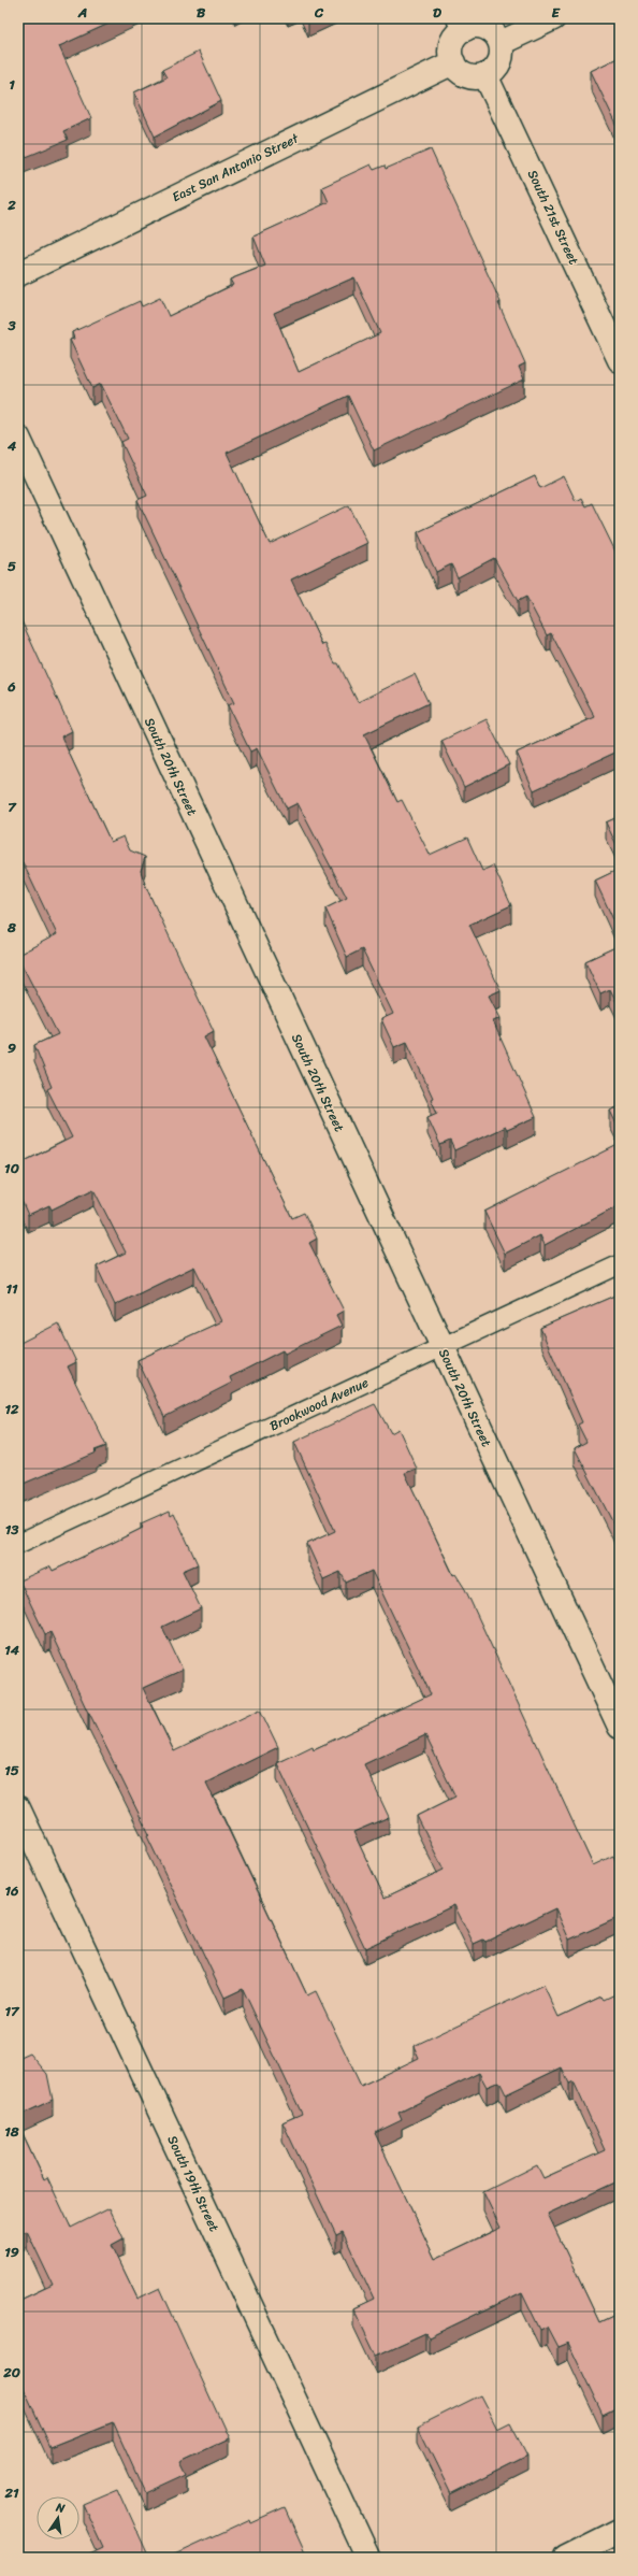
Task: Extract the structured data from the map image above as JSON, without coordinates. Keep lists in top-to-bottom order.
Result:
{
  "streets": {
    "street": [
      "East San Antonio Street",
      "South 21st Street",
      "South 20th Street",
      "South 19th Street"
    ],
    "lane": ["Brookwood Avenue"]
  },
  "crossings": [
    ["East San Antonio Street", "South 21st Street"],
    ["South 20th Street", "Brookwood Avenue"]
  ],
  "north": "top",
  "grid": {
    "columns": [
      "A",
      "B",
      "C",
      "D",
      "E"
    ],
    "rows": [
      "1",
      "2",
      "3",
      "4",
      "5",
      "6",
      "7",
      "8",
      "9",
      "10",
      "11",
      "12",
      "13",
      "14",
      "15",
      "16",
      "17",
      "18",
      "19",
      "20",
      "21"
    ]
  }
}
